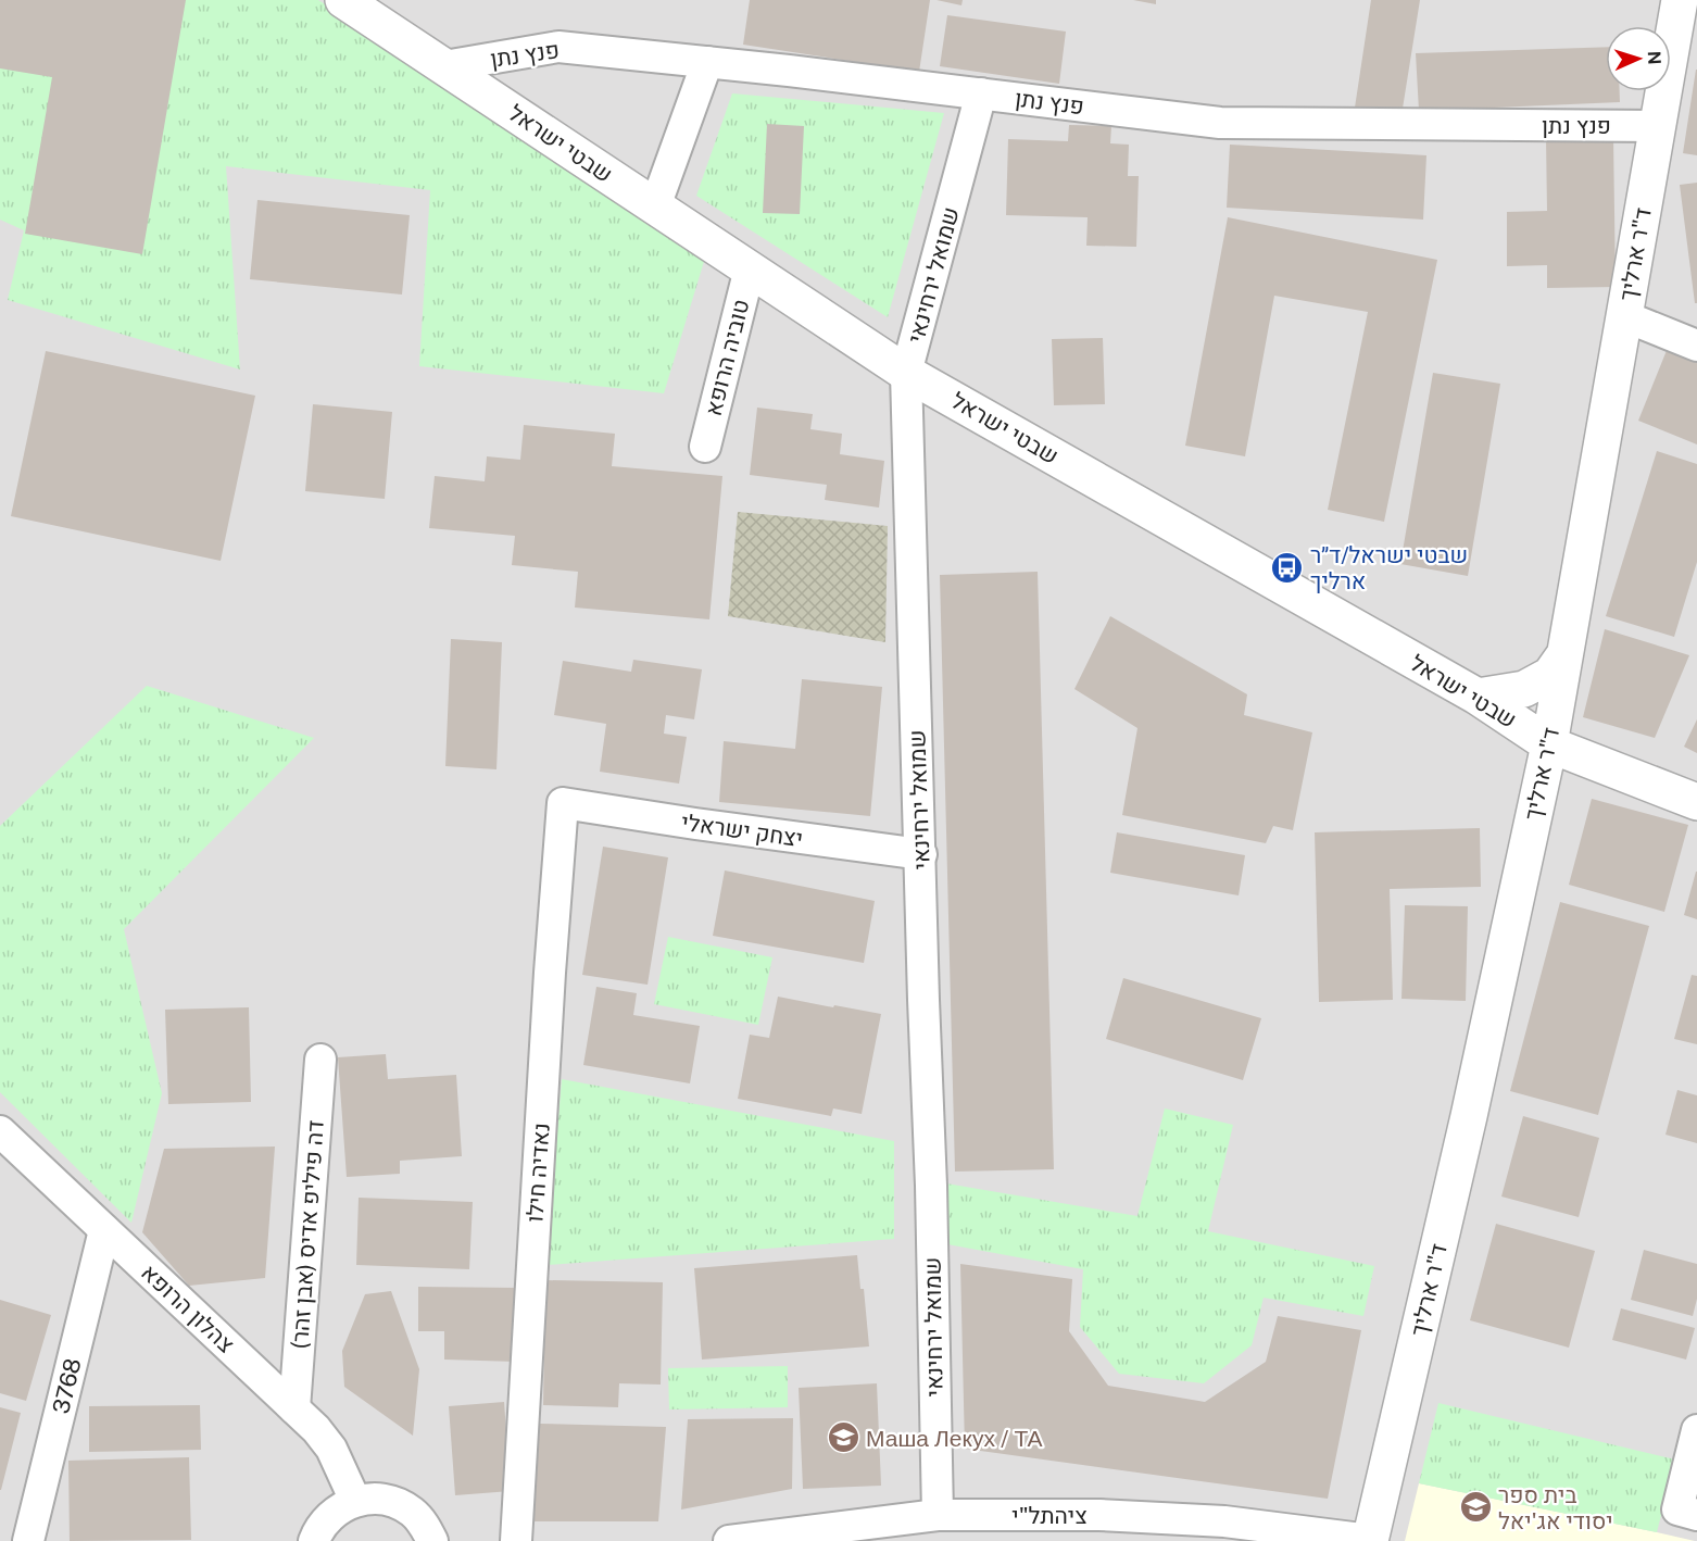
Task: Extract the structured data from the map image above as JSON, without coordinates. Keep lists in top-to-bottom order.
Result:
{
  "streets": {
    "street": [
      "פנץ נתן",
      "שבטי ישראל",
      "ד\"ר ארליך",
      "שמואל ירחינאי",
      "טוביה הרופא",
      "יצחק ישראלי",
      "נאדיה חילו",
      "דה פיליפ אדיס (אבן זהר)",
      "צהלון הרופא",
      "3768",
      "ציהתל\"י"
    ]
  },
  "crossings": [
    ["פנץ נתן", "שבטי ישראל"],
    ["פנץ נתן", "ד\"ר ארליך"],
    ["פנץ נתן", "שמואל ירחינאי"],
    ["שבטי ישראל", "ד\"ר ארליך"],
    ["שבטי ישראל", "שמואל ירחינאי"],
    ["שבטי ישראל", "טוביה הרופא"],
    ["ד\"ר ארליך", "ציהתל\"י"],
    ["שמואל ירחינאי", "יצחק ישראלי"],
    ["שמואל ירחינאי", "ציהתל\"י"],
    ["יצחק ישראלי", "נאדיה חילו"],
    ["דה פיליפ אדיס (אבן זהר)", "צהלון הרופא"],
    ["צהלון הרופא", "3768"]
  ],
  "places": {
    "bus stop": ["שבטי ישראל/ד״ר ארליך"],
    "school or university": ["Маша Лекух / ТА", "בית ספר יסודי אג'יאל"]
  },
  "north": "right"
}
